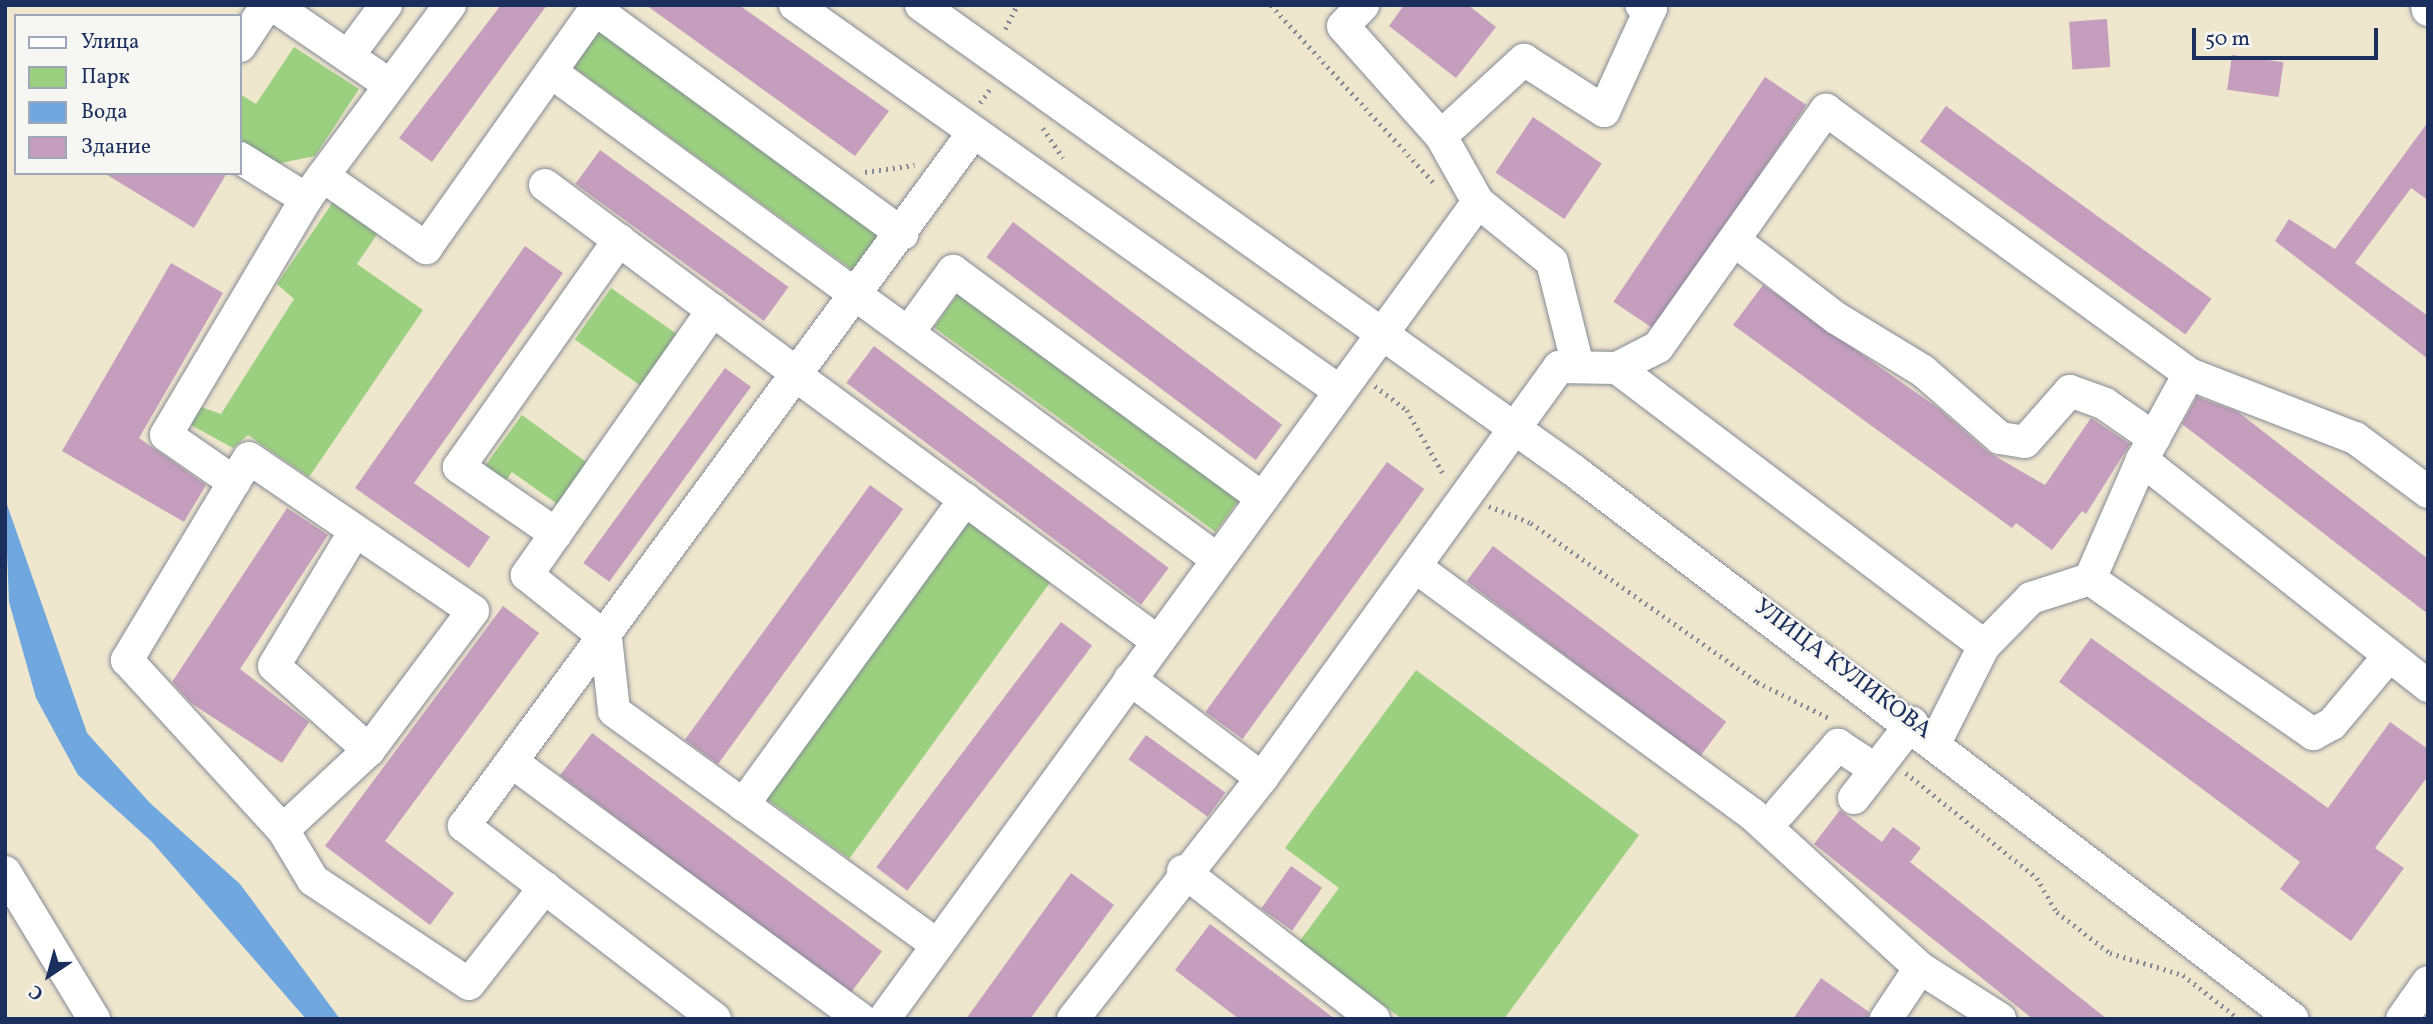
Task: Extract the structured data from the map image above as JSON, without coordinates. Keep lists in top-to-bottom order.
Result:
{
  "streets": {
    "street": ["УЛИЦА КУЛИКОВА"]
  },
  "legend": [
    "Улица",
    "Парк",
    "Вода",
    "Здание"
  ],
  "scale_bar": "50 m",
  "north": "bottom left"
}
